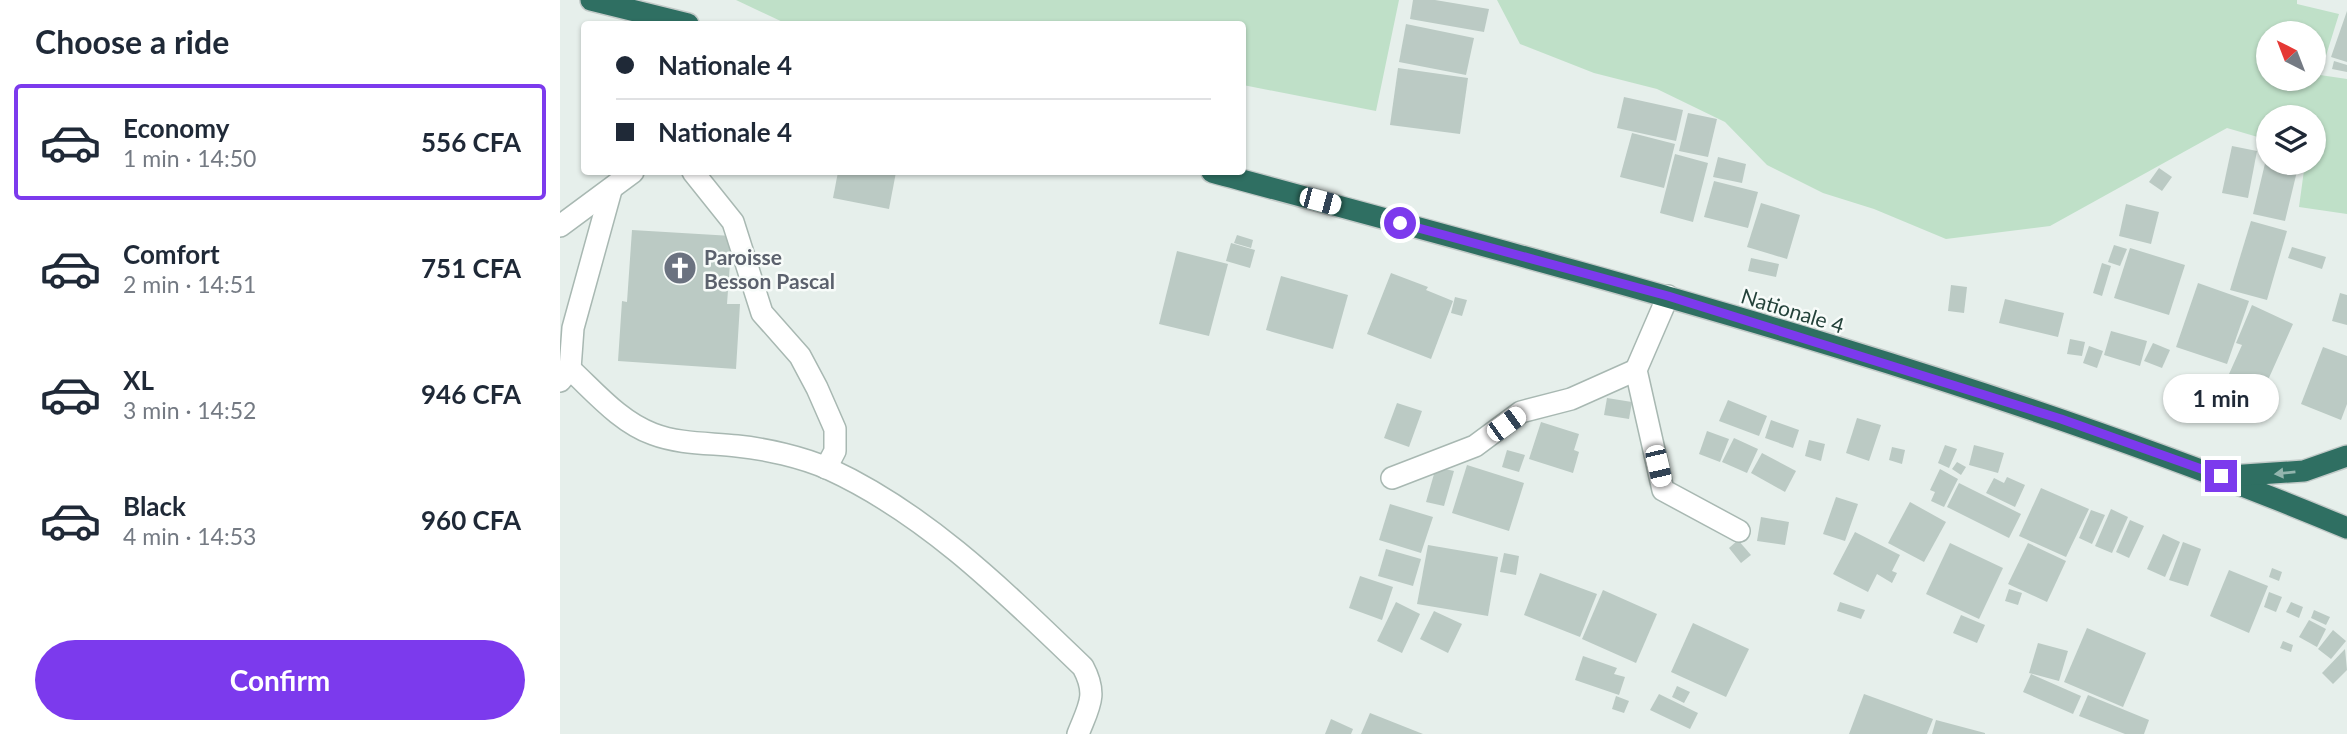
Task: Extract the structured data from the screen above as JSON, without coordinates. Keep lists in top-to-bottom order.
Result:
{
  "streets": {
    "highway": ["Nationale 4"]
  },
  "places": {
    "church": ["Paroisse Besson Pascal"]
  },
  "north": "top left",
  "page": {
    "heading": "Choose a ride",
    "banner": ["Nationale 4", "Nationale 4"],
    "list": [
      {
        "name": "Economy",
        "note": "1 min · 14:50",
        "value": "556 CFA"
      },
      {
        "name": "Comfort",
        "note": "2 min · 14:51",
        "value": "751 CFA"
      },
      {
        "name": "XL",
        "note": "3 min · 14:52",
        "value": "946 CFA"
      },
      {
        "name": "Black",
        "note": "4 min · 14:53",
        "value": "960 CFA"
      }
    ],
    "bubble": "1 min",
    "buttons": "Confirm"
  }
}
